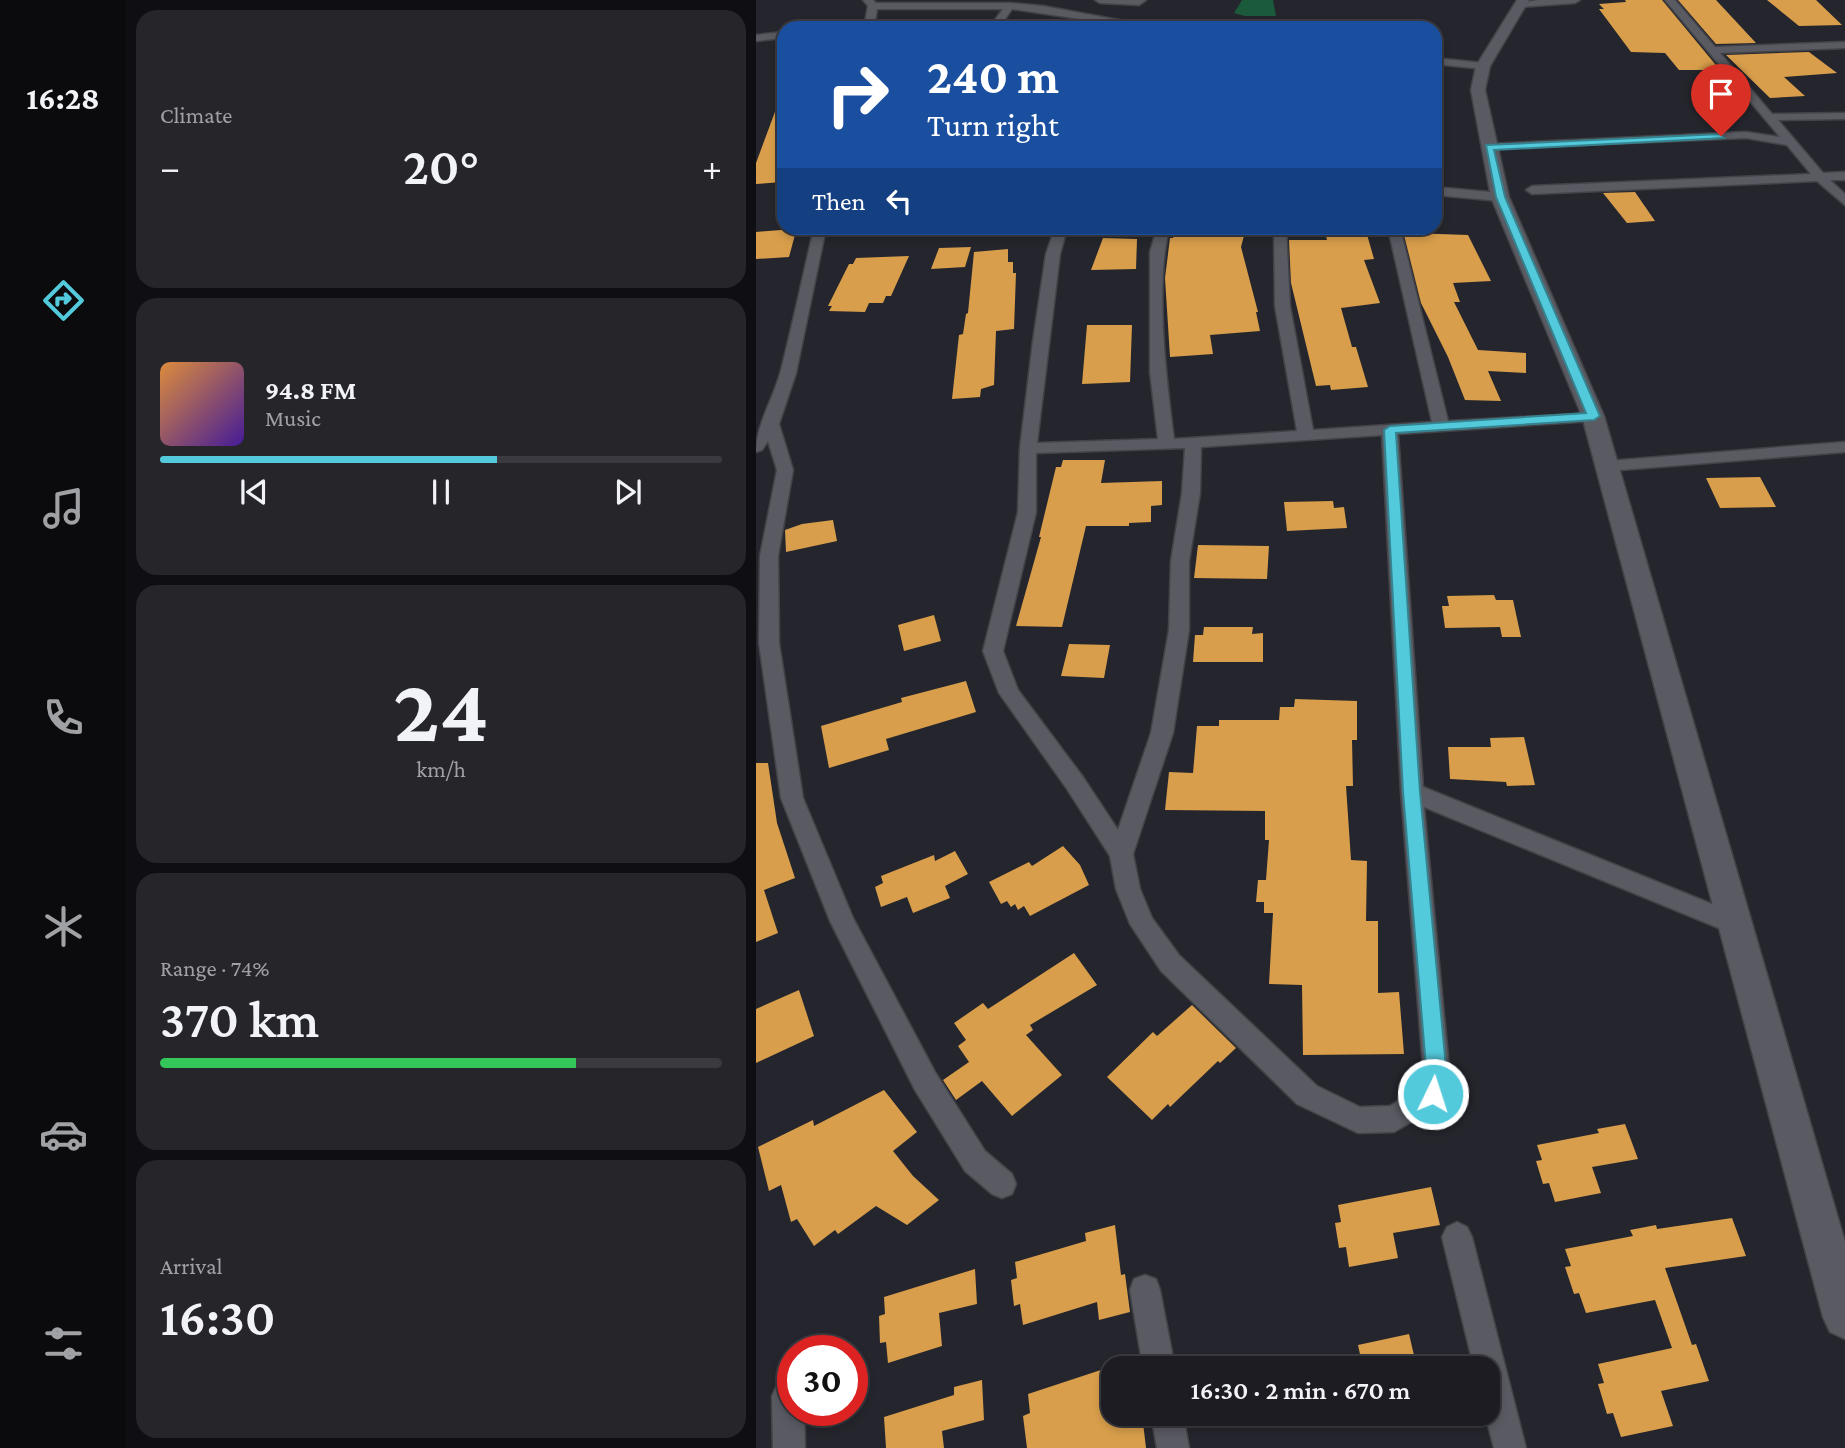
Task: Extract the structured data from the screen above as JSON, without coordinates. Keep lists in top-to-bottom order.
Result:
{
  "page": {
    "tabs": "16:28",
    "tile": [
      "Climate",
      ["24", "km/h"],
      ["Range · 74%", "370 km"],
      ["Arrival", "16:30"]
    ],
    "turn": ["240 m", "Turn right"],
    "heat": ["−", "20°", "+"],
    "then": "Then",
    "song": ["94.8 FM", "Music"],
    "limit": "30",
    "trip": "16:30 · 2 min · 670 m"
  }
}
